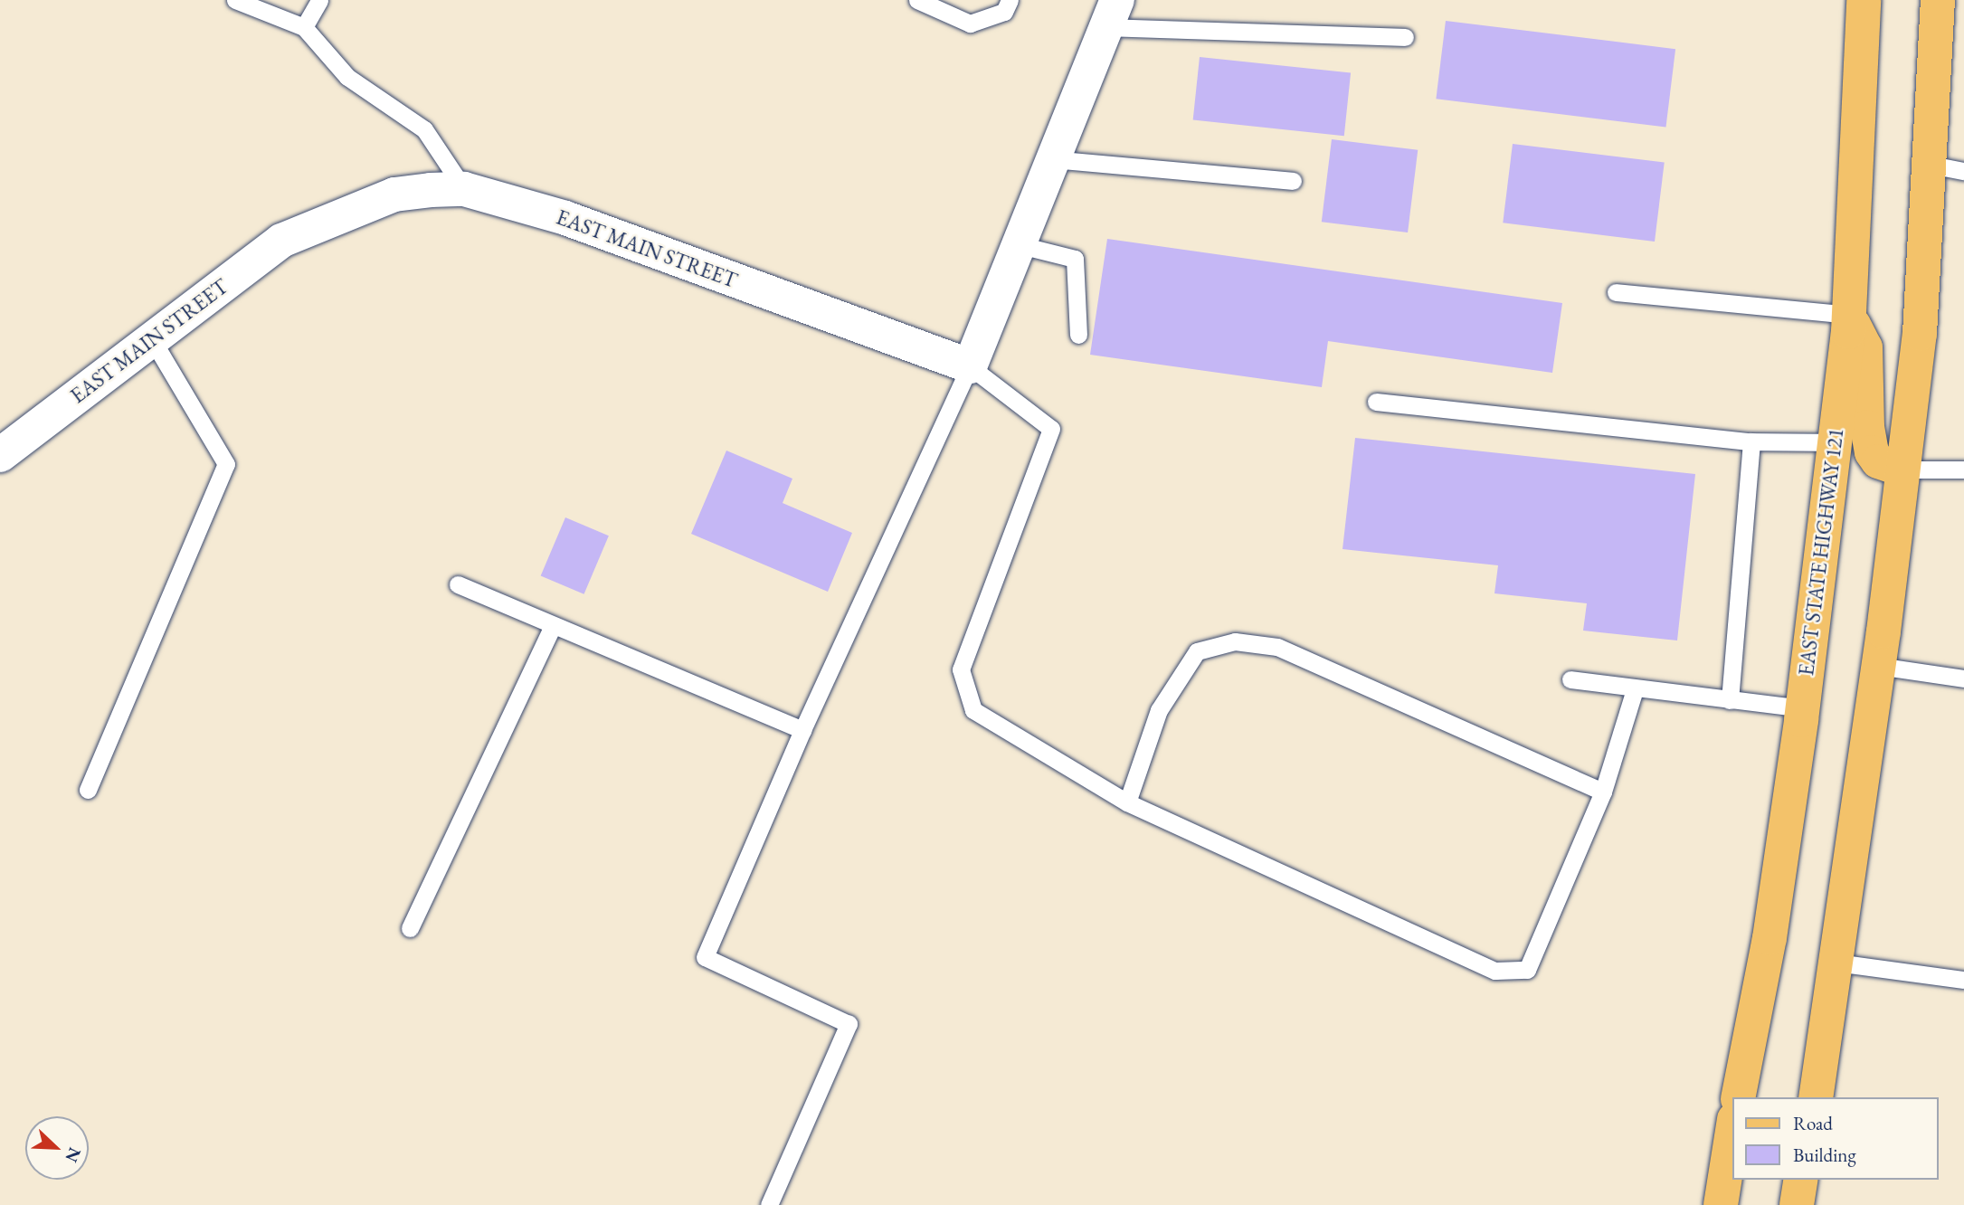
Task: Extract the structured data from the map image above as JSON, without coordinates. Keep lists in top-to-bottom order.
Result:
{
  "streets": {
    "main road": ["EAST STATE HIGHWAY 121"],
    "street": ["EAST MAIN STREET"]
  },
  "legend": ["Road", "Building"],
  "north": "bottom right"
}
